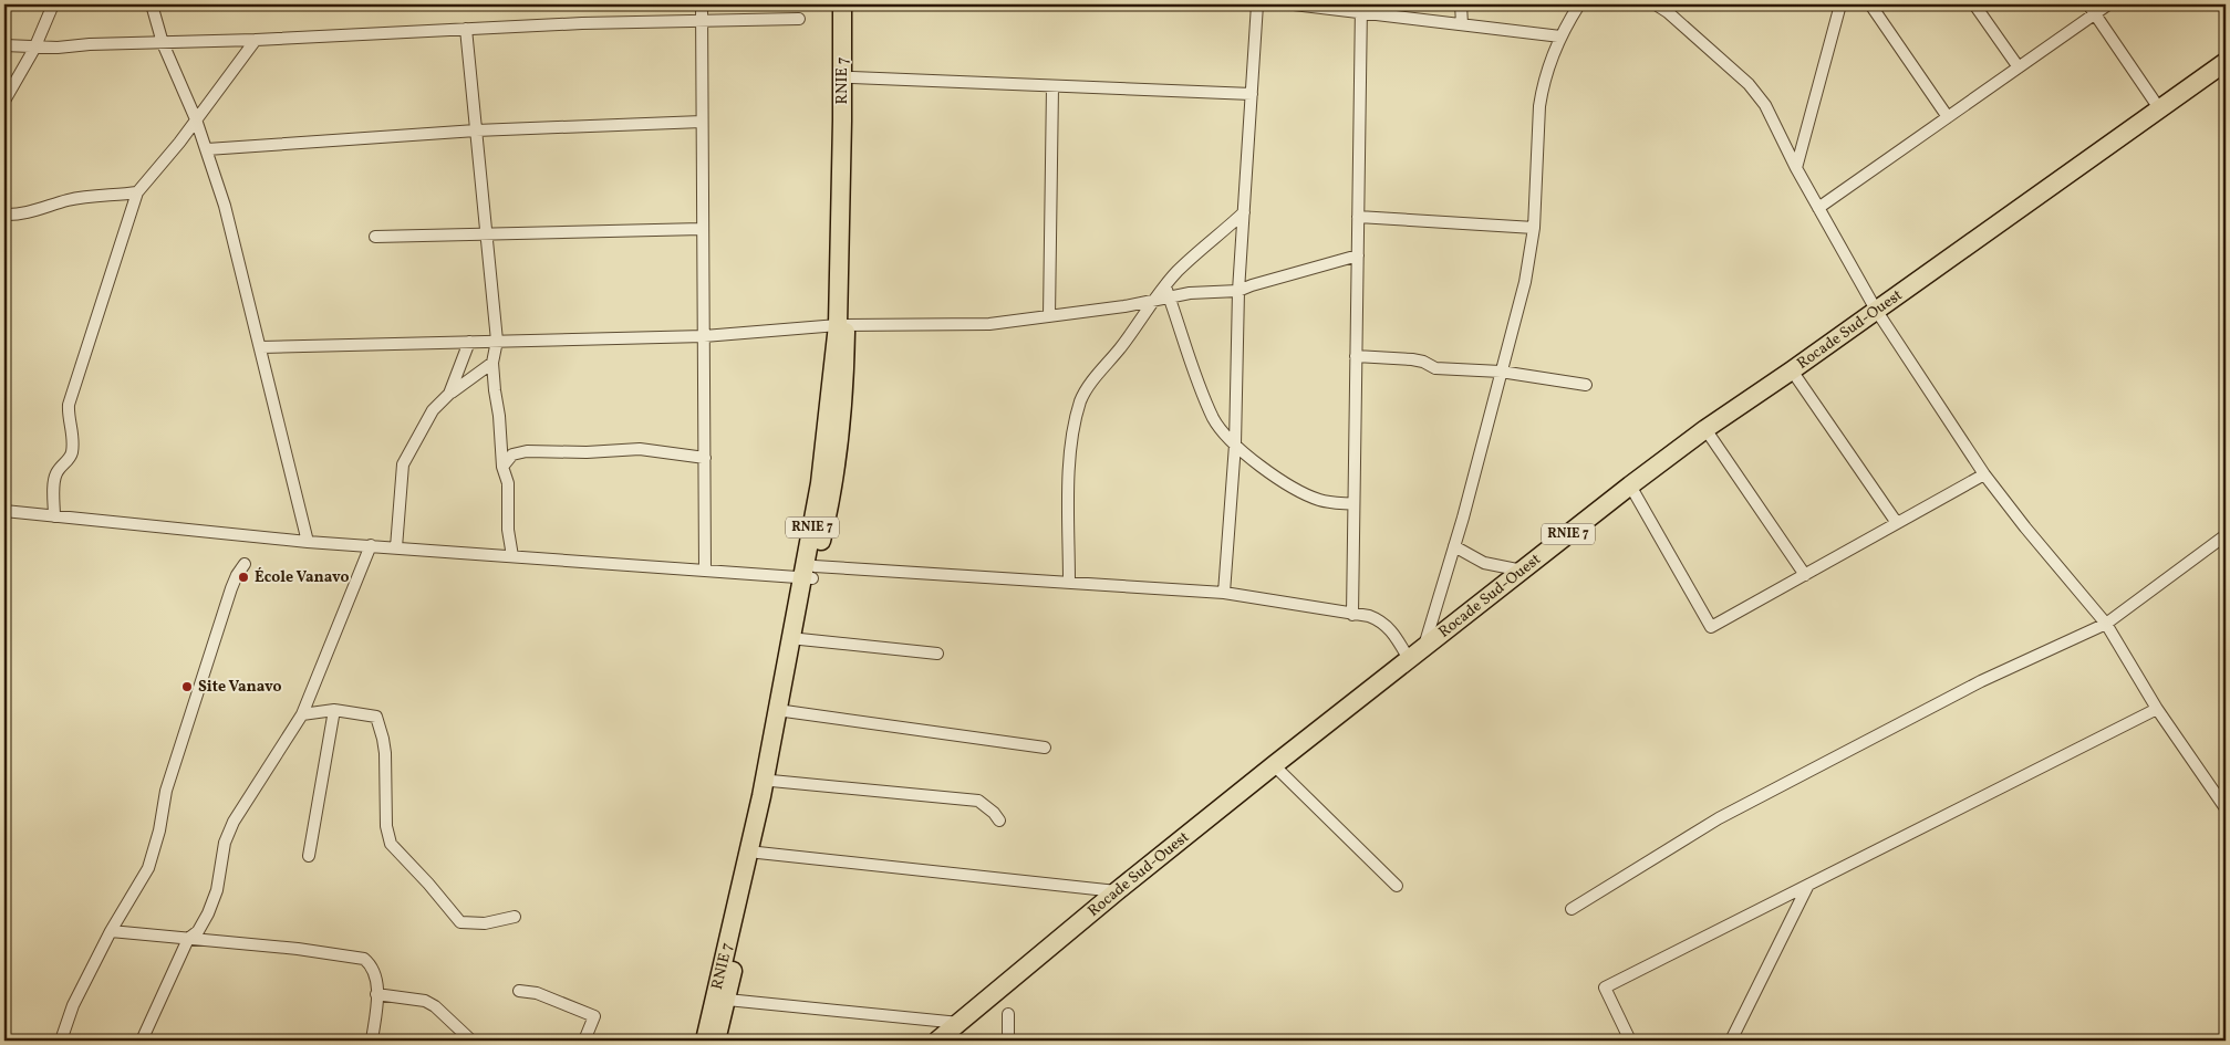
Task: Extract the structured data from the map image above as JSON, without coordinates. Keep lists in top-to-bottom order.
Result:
{
  "streets": {
    "main road": ["RNIE 7", "Rocade Sud-Ouest"]
  },
  "places": ["École Vanavo", "Site Vanavo"]
}
